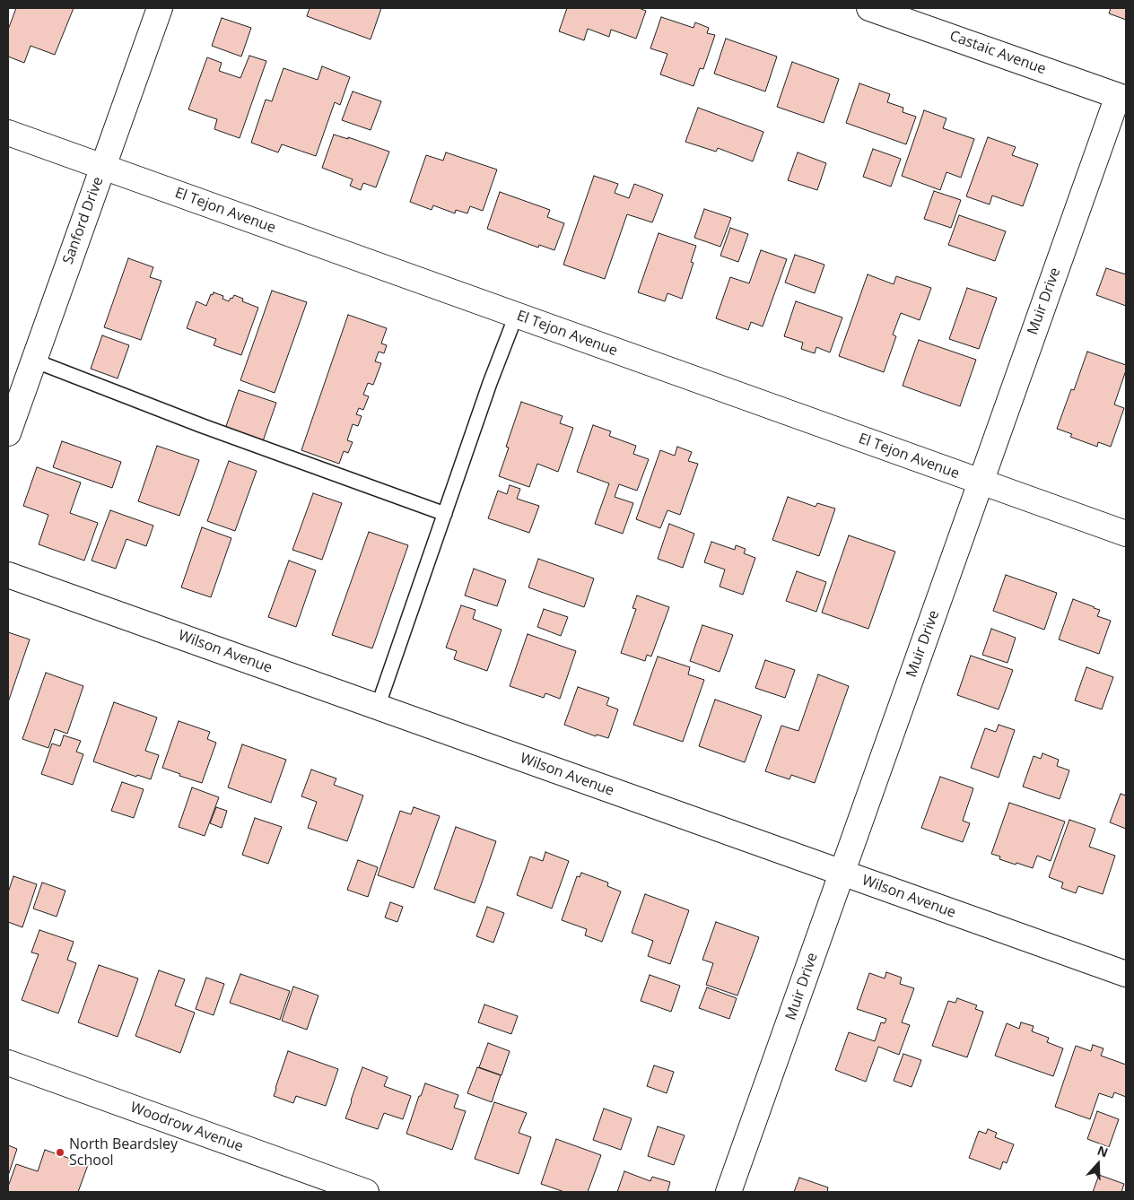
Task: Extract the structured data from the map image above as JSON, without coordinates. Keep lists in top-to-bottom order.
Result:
{
  "streets": {
    "street": [
      "Castaic Avenue",
      "El Tejon Avenue",
      "Sanford Drive",
      "Muir Drive",
      "Wilson Avenue",
      "Woodrow Avenue"
    ]
  },
  "crossings": [
    ["Castaic Avenue", "Muir Drive"],
    ["El Tejon Avenue", "Sanford Drive"],
    ["El Tejon Avenue", "Muir Drive"],
    ["Muir Drive", "Wilson Avenue"]
  ],
  "places": ["North Beardsley School"],
  "north": "top"
}
